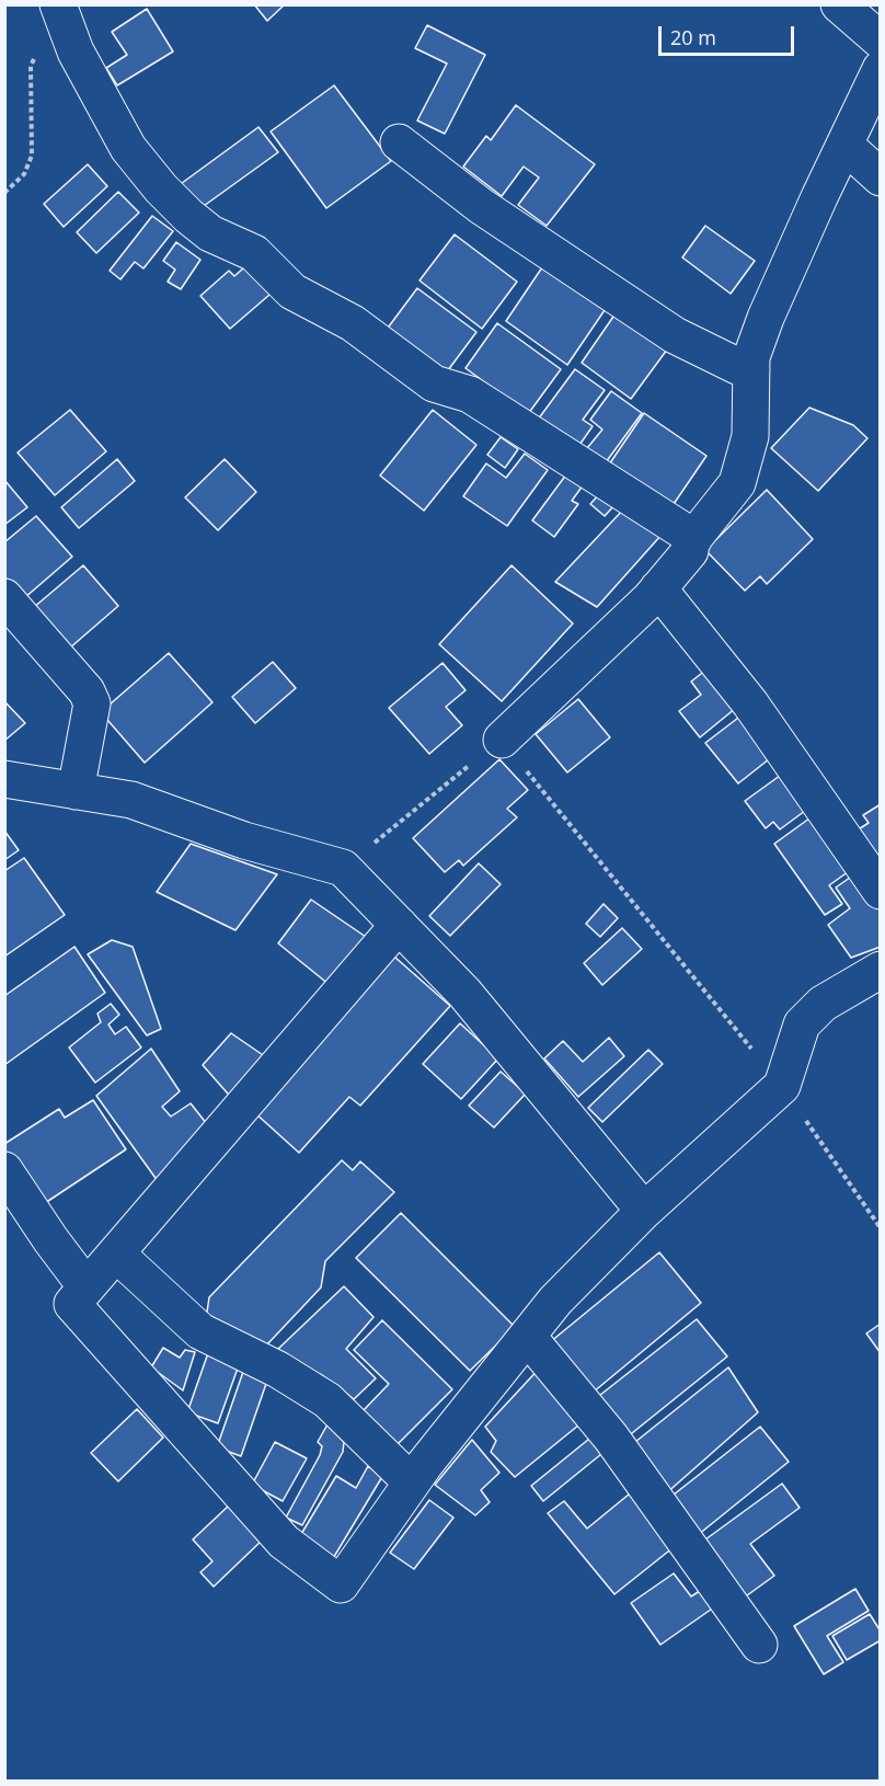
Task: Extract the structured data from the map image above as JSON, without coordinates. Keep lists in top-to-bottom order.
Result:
{
  "scale_bar": "20 m"
}
